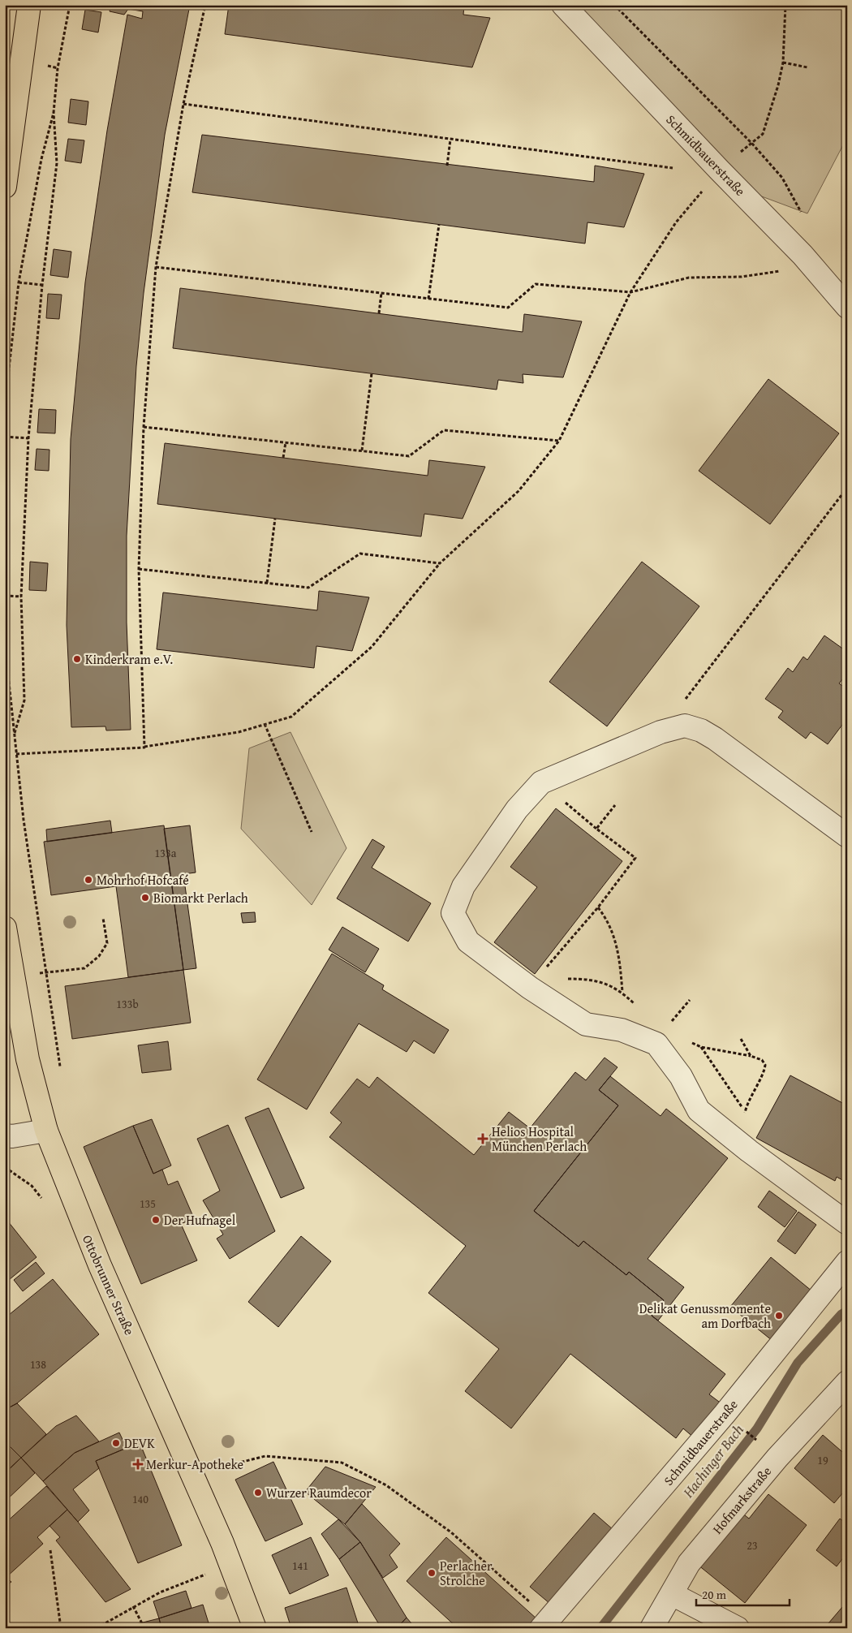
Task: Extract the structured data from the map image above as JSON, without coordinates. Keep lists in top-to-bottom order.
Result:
{
  "streets": {
    "main road": ["Ottobrunner Straße"],
    "street": ["Schmidbauerstraße", "Hofmarkstraße"]
  },
  "water": ["Hachinger Bach"],
  "places": {
    "other": [
      "Kinderkram e.V.",
      "Mohrhof Hofcafé",
      "Biomarkt Perlach",
      "Der Hufnagel",
      "Delikat Genussmomente am Dorfbach",
      "DEVK",
      "Wurzer Raumdecor",
      "Perlacher Strolche"
    ],
    "health": ["Helios Hospital München Perlach", "Merkur-Apotheke"]
  },
  "house_numbers": [
    "133a",
    "133b",
    "135",
    "138",
    "19",
    "140",
    "23",
    "141"
  ],
  "scale_bar": "20 m"
}
